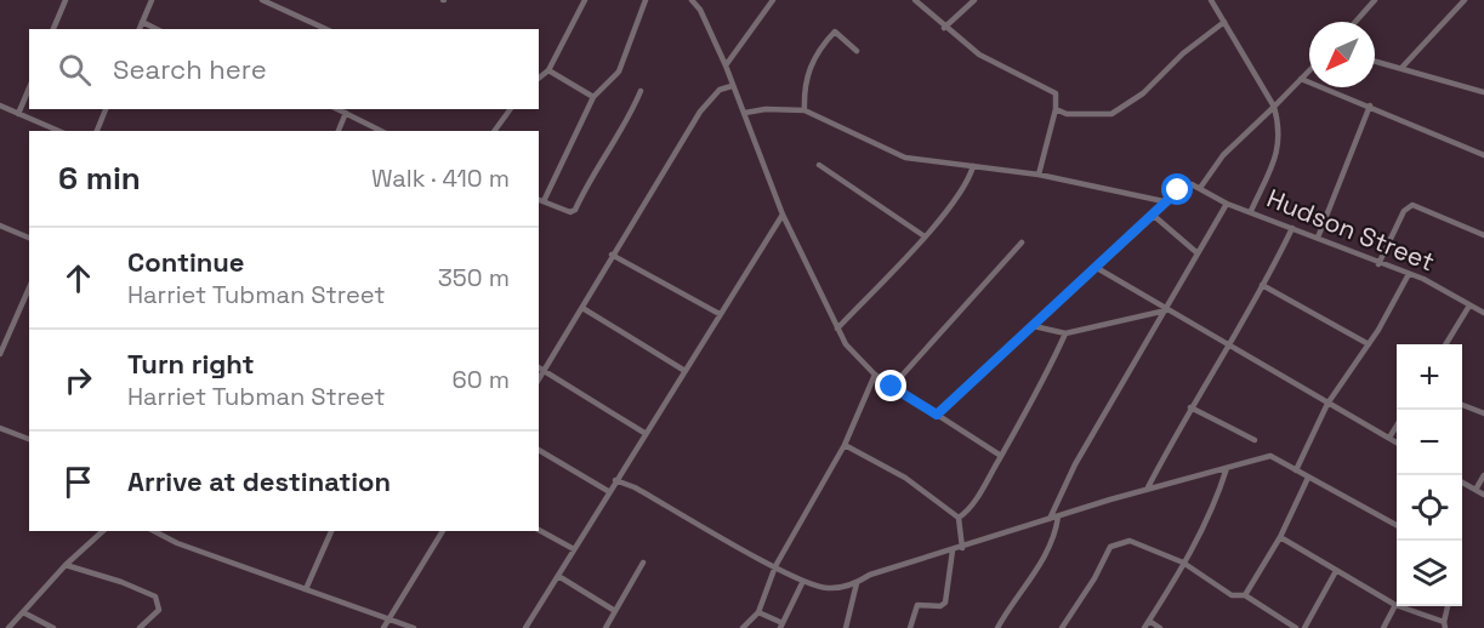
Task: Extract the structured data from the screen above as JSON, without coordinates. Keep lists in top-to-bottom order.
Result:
{
  "streets": {
    "street": ["Hudson Street"]
  },
  "north": "bottom left",
  "page": {
    "search": "Search here",
    "heading": ["6 min", "Walk · 410 m"],
    "list": [
      ["Continue", "Harriet Tubman Street", "350 m"],
      ["Turn right", "Harriet Tubman Street", "60 m"],
      "Arrive at destination"
    ],
    "map_buttons": ["+", "−"]
  }
}
